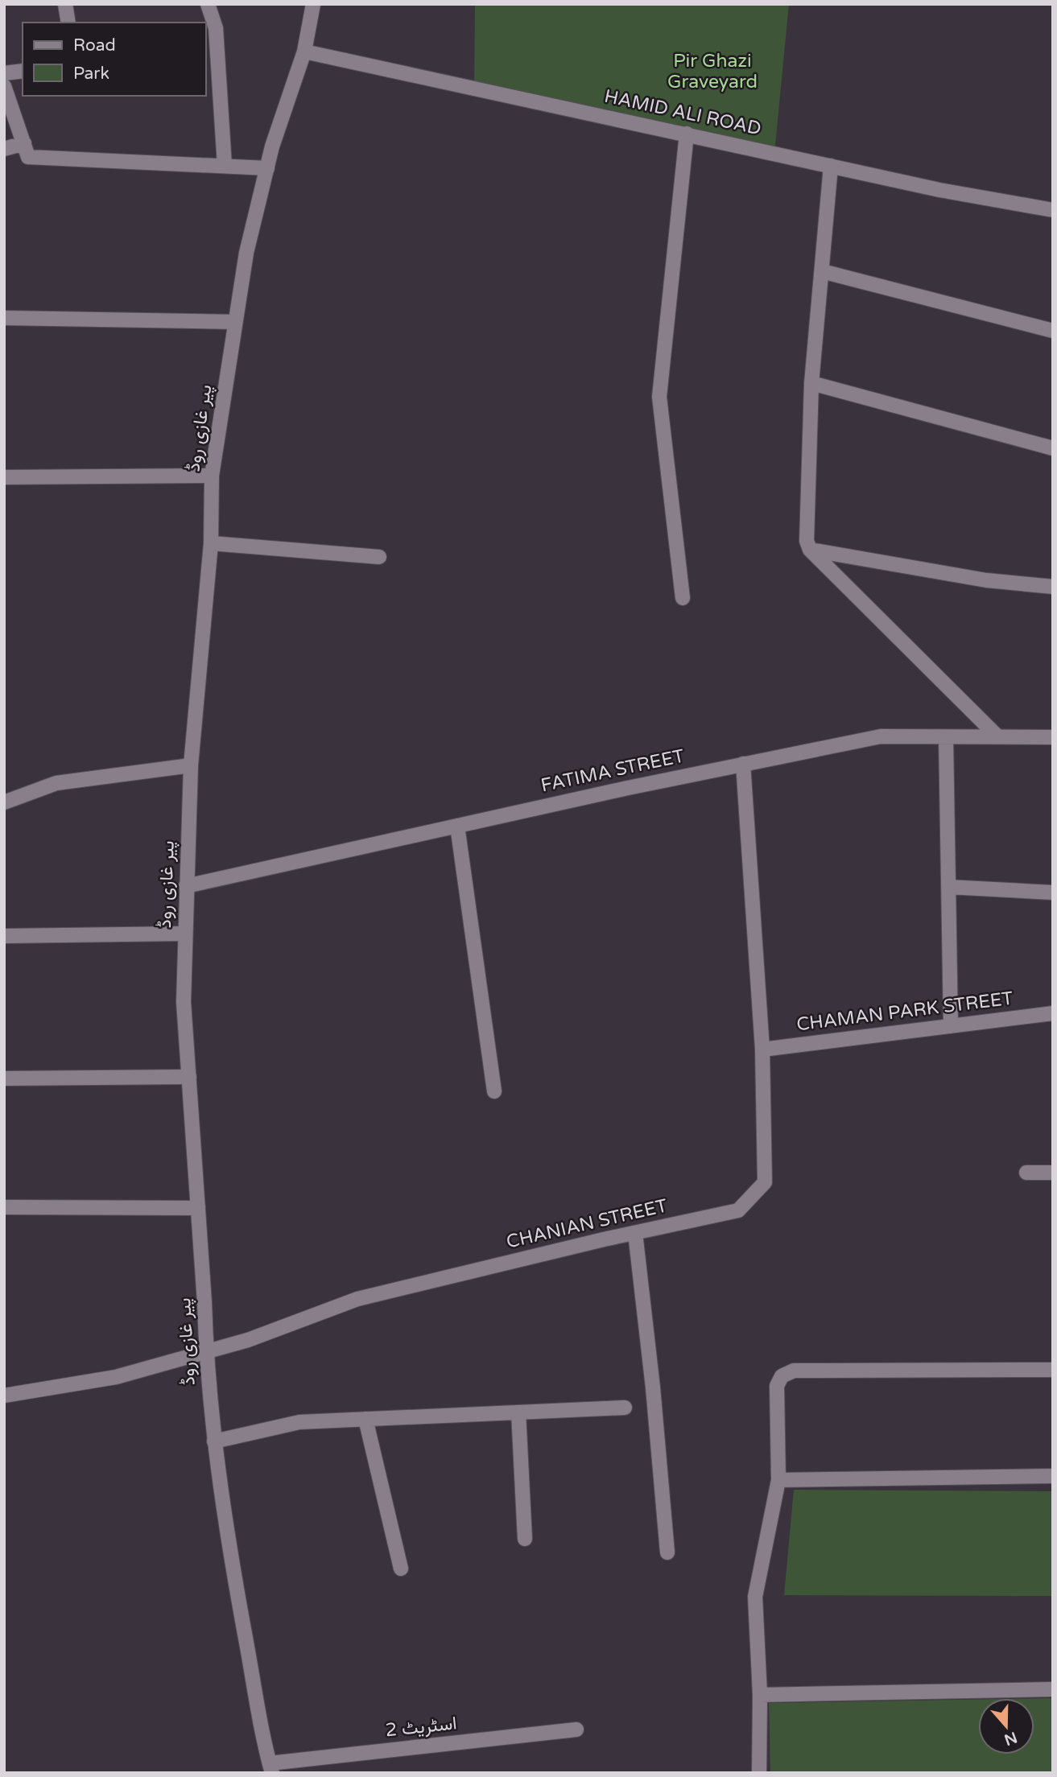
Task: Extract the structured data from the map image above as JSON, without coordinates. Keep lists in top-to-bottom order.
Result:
{
  "streets": {
    "street": [
      "HAMID ALI ROAD",
      "پیر غازی روڈ",
      "FATIMA STREET",
      "CHAMAN PARK STREET",
      "CHANIAN STREET",
      "اسٹریٹ 2"
    ]
  },
  "crossings": [
    ["HAMID ALI ROAD", "پیر غازی روڈ"],
    ["پیر غازی روڈ", "FATIMA STREET"],
    ["پیر غازی روڈ", "CHANIAN STREET"],
    ["پیر غازی روڈ", "اسٹریٹ 2"],
    ["FATIMA STREET", "CHANIAN STREET"],
    ["CHAMAN PARK STREET", "CHANIAN STREET"]
  ],
  "parks": ["Pir Ghazi Graveyard"],
  "legend": ["Road", "Park"],
  "north": "bottom"
}
